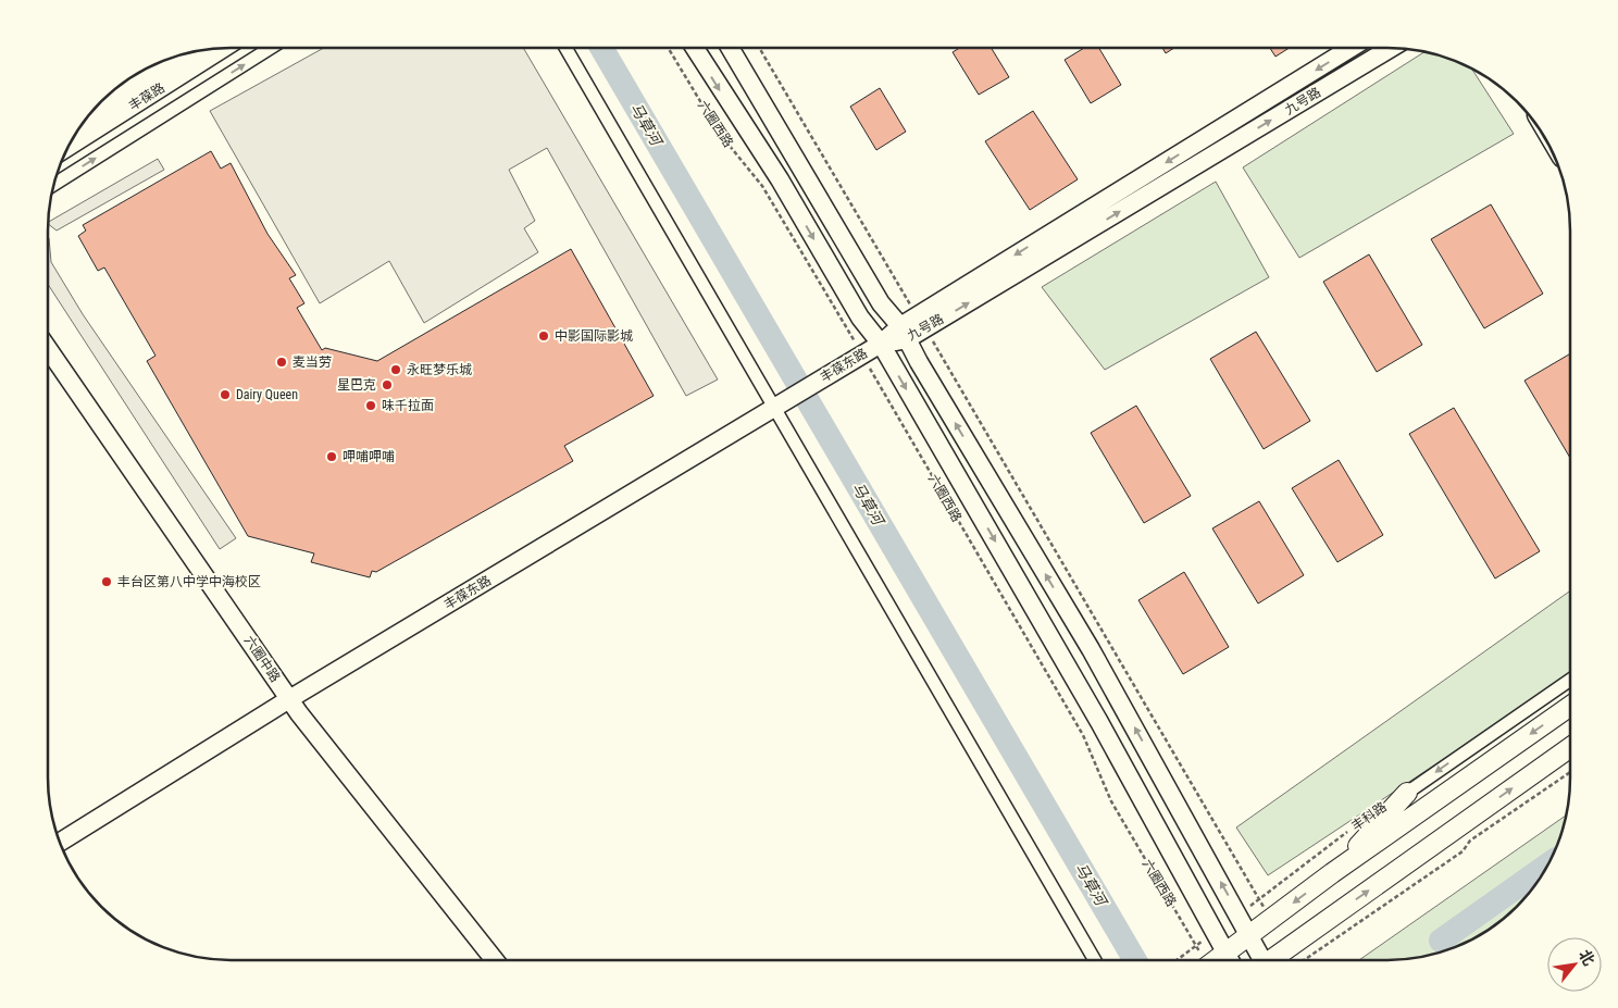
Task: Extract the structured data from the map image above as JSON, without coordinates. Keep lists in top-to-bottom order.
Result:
{
  "streets": {
    "main road": ["丰科路"],
    "street": [
      "丰葆路",
      "九号路",
      "六圈西路",
      "丰葆东路",
      "六圈中路"
    ]
  },
  "crossings": [
    ["九号路", "六圈西路"],
    ["九号路", "丰葆东路"],
    ["六圈西路", "丰葆东路"],
    ["六圈西路", "丰科路"],
    ["丰葆东路", "六圈中路"]
  ],
  "water": ["马草河"],
  "places": [
    "中影国际影城",
    "麦当劳",
    "永旺梦乐城",
    "星巴克",
    "Dairy Queen",
    "味千拉面",
    "呷哺呷哺",
    "丰台区第八中学中海校区"
  ],
  "north": "top right"
}
